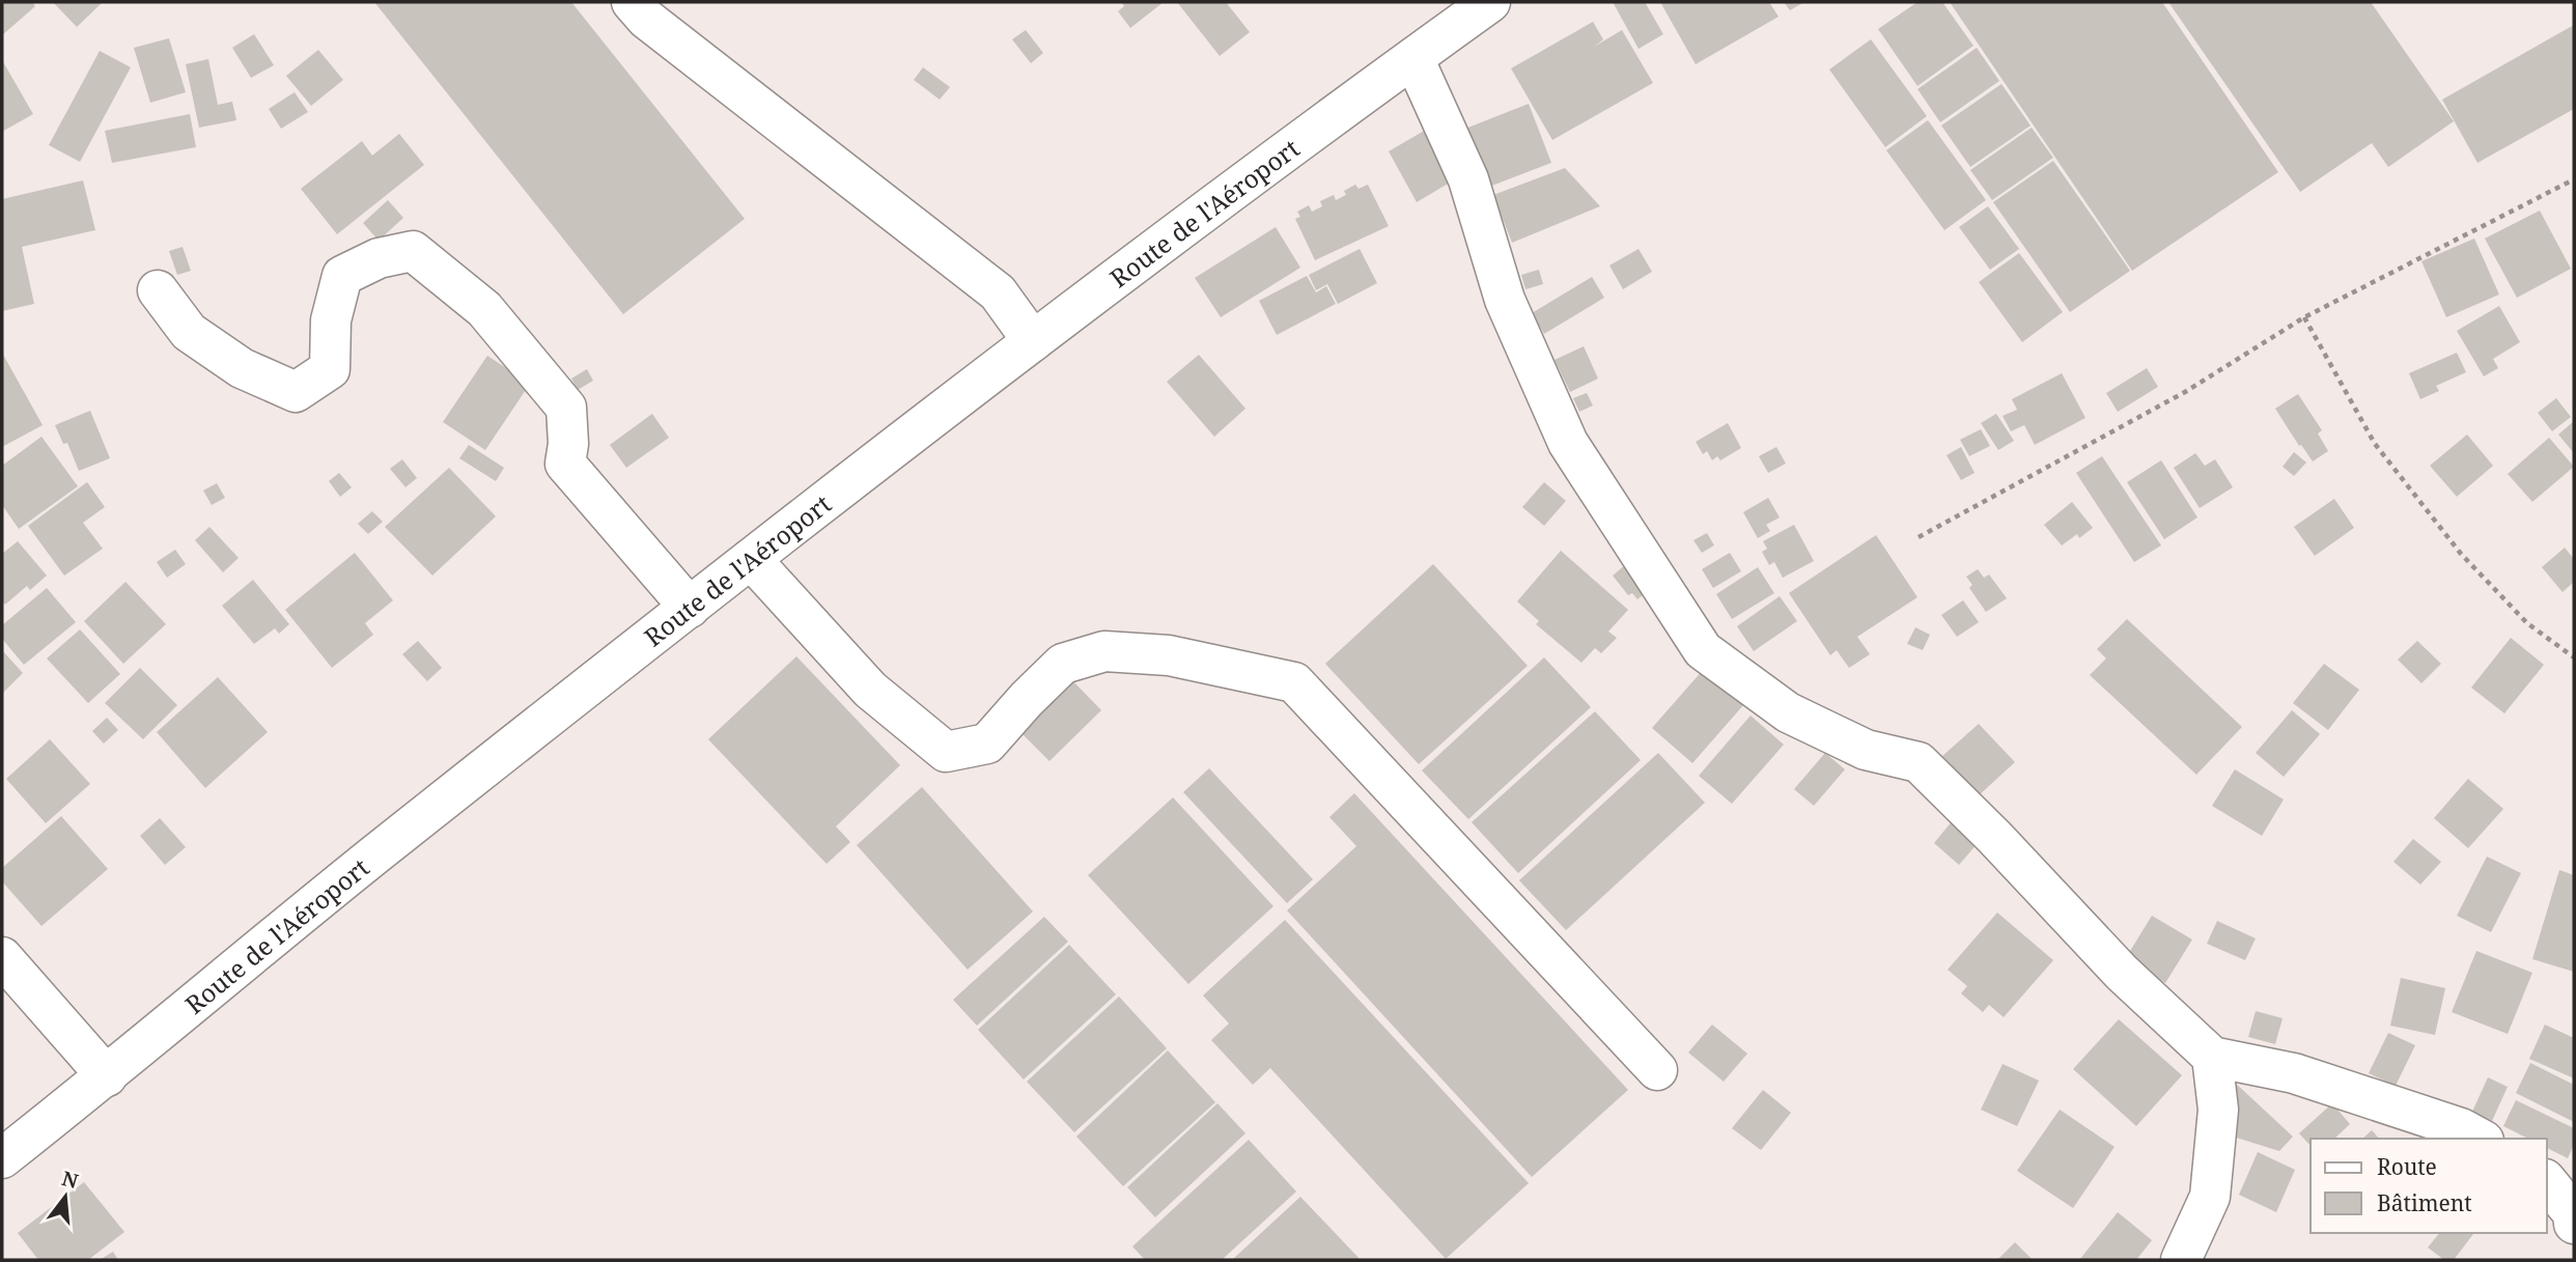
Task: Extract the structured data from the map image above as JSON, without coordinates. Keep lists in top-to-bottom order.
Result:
{
  "streets": {
    "street": ["Route de l'Aéroport"]
  },
  "legend": ["Route", "Bâtiment"],
  "north": "top"
}
